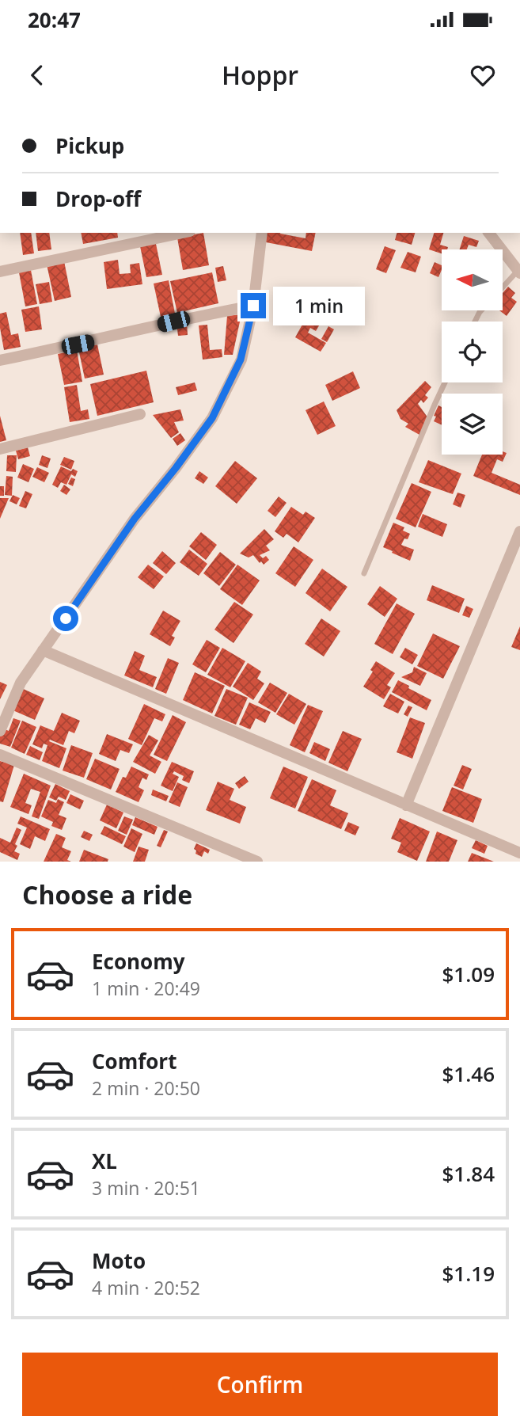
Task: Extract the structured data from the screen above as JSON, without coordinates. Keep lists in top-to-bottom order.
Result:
{
  "north": "left",
  "page": {
    "status": "20:47",
    "header": "Hoppr",
    "banner": ["Pickup", "Drop-off"],
    "bubble": "1 min",
    "heading": "Choose a ride",
    "list": [
      {
        "name": "Economy",
        "note": "1 min · 20:49",
        "value": "$1.09"
      },
      {
        "name": "Comfort",
        "note": "2 min · 20:50",
        "value": "$1.46"
      },
      {
        "name": "XL",
        "note": "3 min · 20:51",
        "value": "$1.84"
      },
      {
        "name": "Moto",
        "note": "4 min · 20:52",
        "value": "$1.19"
      }
    ],
    "buttons": "Confirm"
  }
}
